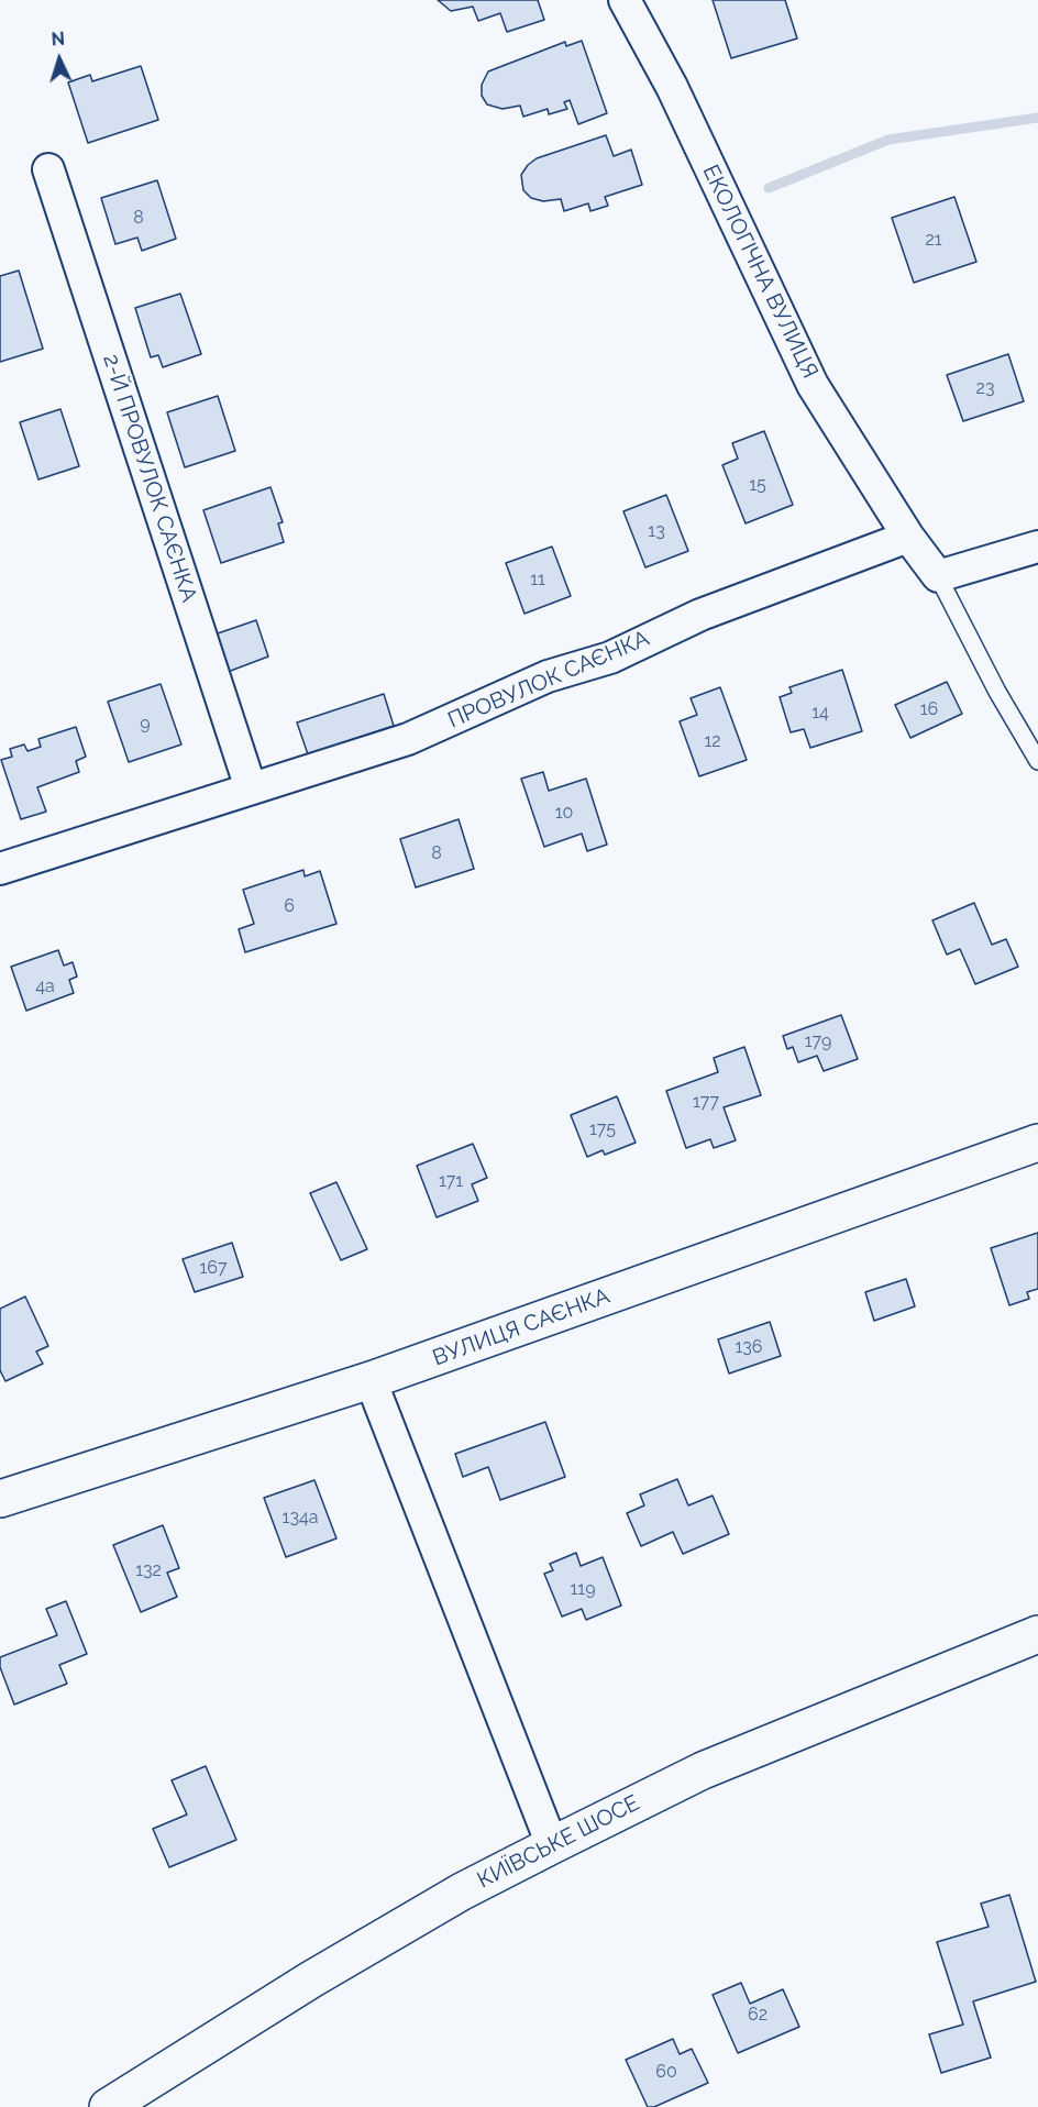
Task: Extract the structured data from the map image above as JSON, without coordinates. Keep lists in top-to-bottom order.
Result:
{
  "streets": {
    "street": [
      "ЕКОЛОГІЧНА ВУЛИЦЯ",
      "2-Й ПРОВУЛОК САЄНКА",
      "ПРОВУЛОК САЄНКА",
      "ВУЛИЦЯ САЄНКА",
      "КИЇВСЬКЕ ШОСЕ"
    ]
  },
  "crossings": [
    ["ЕКОЛОГІЧНА ВУЛИЦЯ", "ПРОВУЛОК САЄНКА"],
    ["2-Й ПРОВУЛОК САЄНКА", "ПРОВУЛОК САЄНКА"]
  ],
  "house_numbers": [
    "8",
    "21",
    "23",
    "15",
    "13",
    "11",
    "16",
    "14",
    "9",
    "12",
    "10",
    "8",
    "6",
    "4а",
    "179",
    "177",
    "175",
    "171",
    "167",
    "136",
    "134а",
    "132",
    "119",
    "62",
    "60"
  ],
  "north": "top"
}
